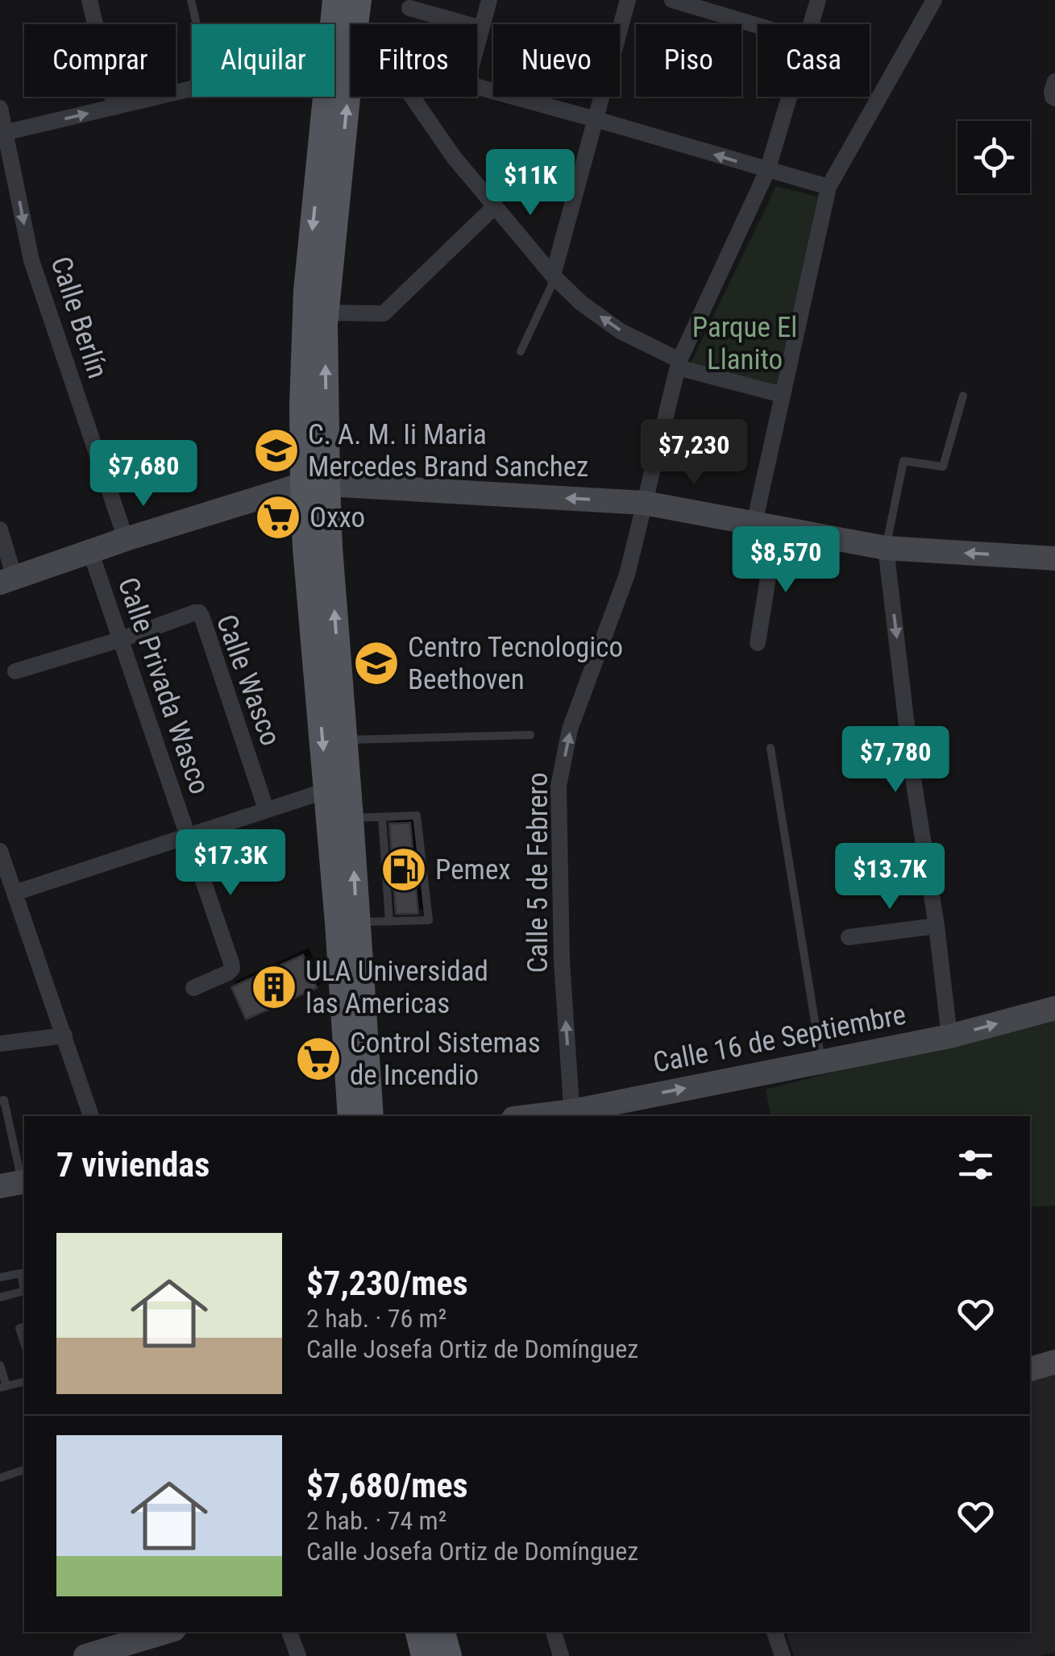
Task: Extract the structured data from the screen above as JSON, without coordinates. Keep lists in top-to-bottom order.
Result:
{
  "streets": {
    "main road": ["Calle 16 de Septiembre"],
    "street": [
      "Calle Berlín",
      "Calle Wasco",
      "Calle Privada Wasco",
      "Calle 5 de Febrero"
    ]
  },
  "crossings": [
    ["Calle Wasco", "Calle Privada Wasco"],
    ["Calle 5 de Febrero", "Calle 16 de Septiembre"]
  ],
  "one_way": ["Calle Berlín", "Calle 5 de Febrero", "Calle 16 de Septiembre"],
  "parks": ["Parque El Llanito"],
  "places": {
    "school or university": ["C. A. M. Ii Maria Mercedes Brand Sanchez", "Centro Tecnologico Beethoven"],
    "supermarket": ["Oxxo", "Control Sistemas de Incendio"],
    "fuel station": ["Pemex"],
    "building": ["ULA Universidad las Americas"]
  },
  "page": {
    "chip": [
      "Comprar",
      "Alquilar",
      "Filtros",
      "Nuevo",
      "Piso",
      "Casa"
    ],
    "price": [
      "$11K",
      "$7,230",
      "$7,680",
      "$8,570",
      "$7,780",
      "$17.3K",
      "$13.7K"
    ],
    "heading": "7 viviendas",
    "list": [
      {
        "name": "$7,230/mes",
        "note": "2 hab. · 76 m² · Calle Josefa Ortiz de Domínguez"
      },
      {
        "name": "$7,680/mes",
        "note": "2 hab. · 74 m² · Calle Josefa Ortiz de Domínguez"
      }
    ]
  }
}
